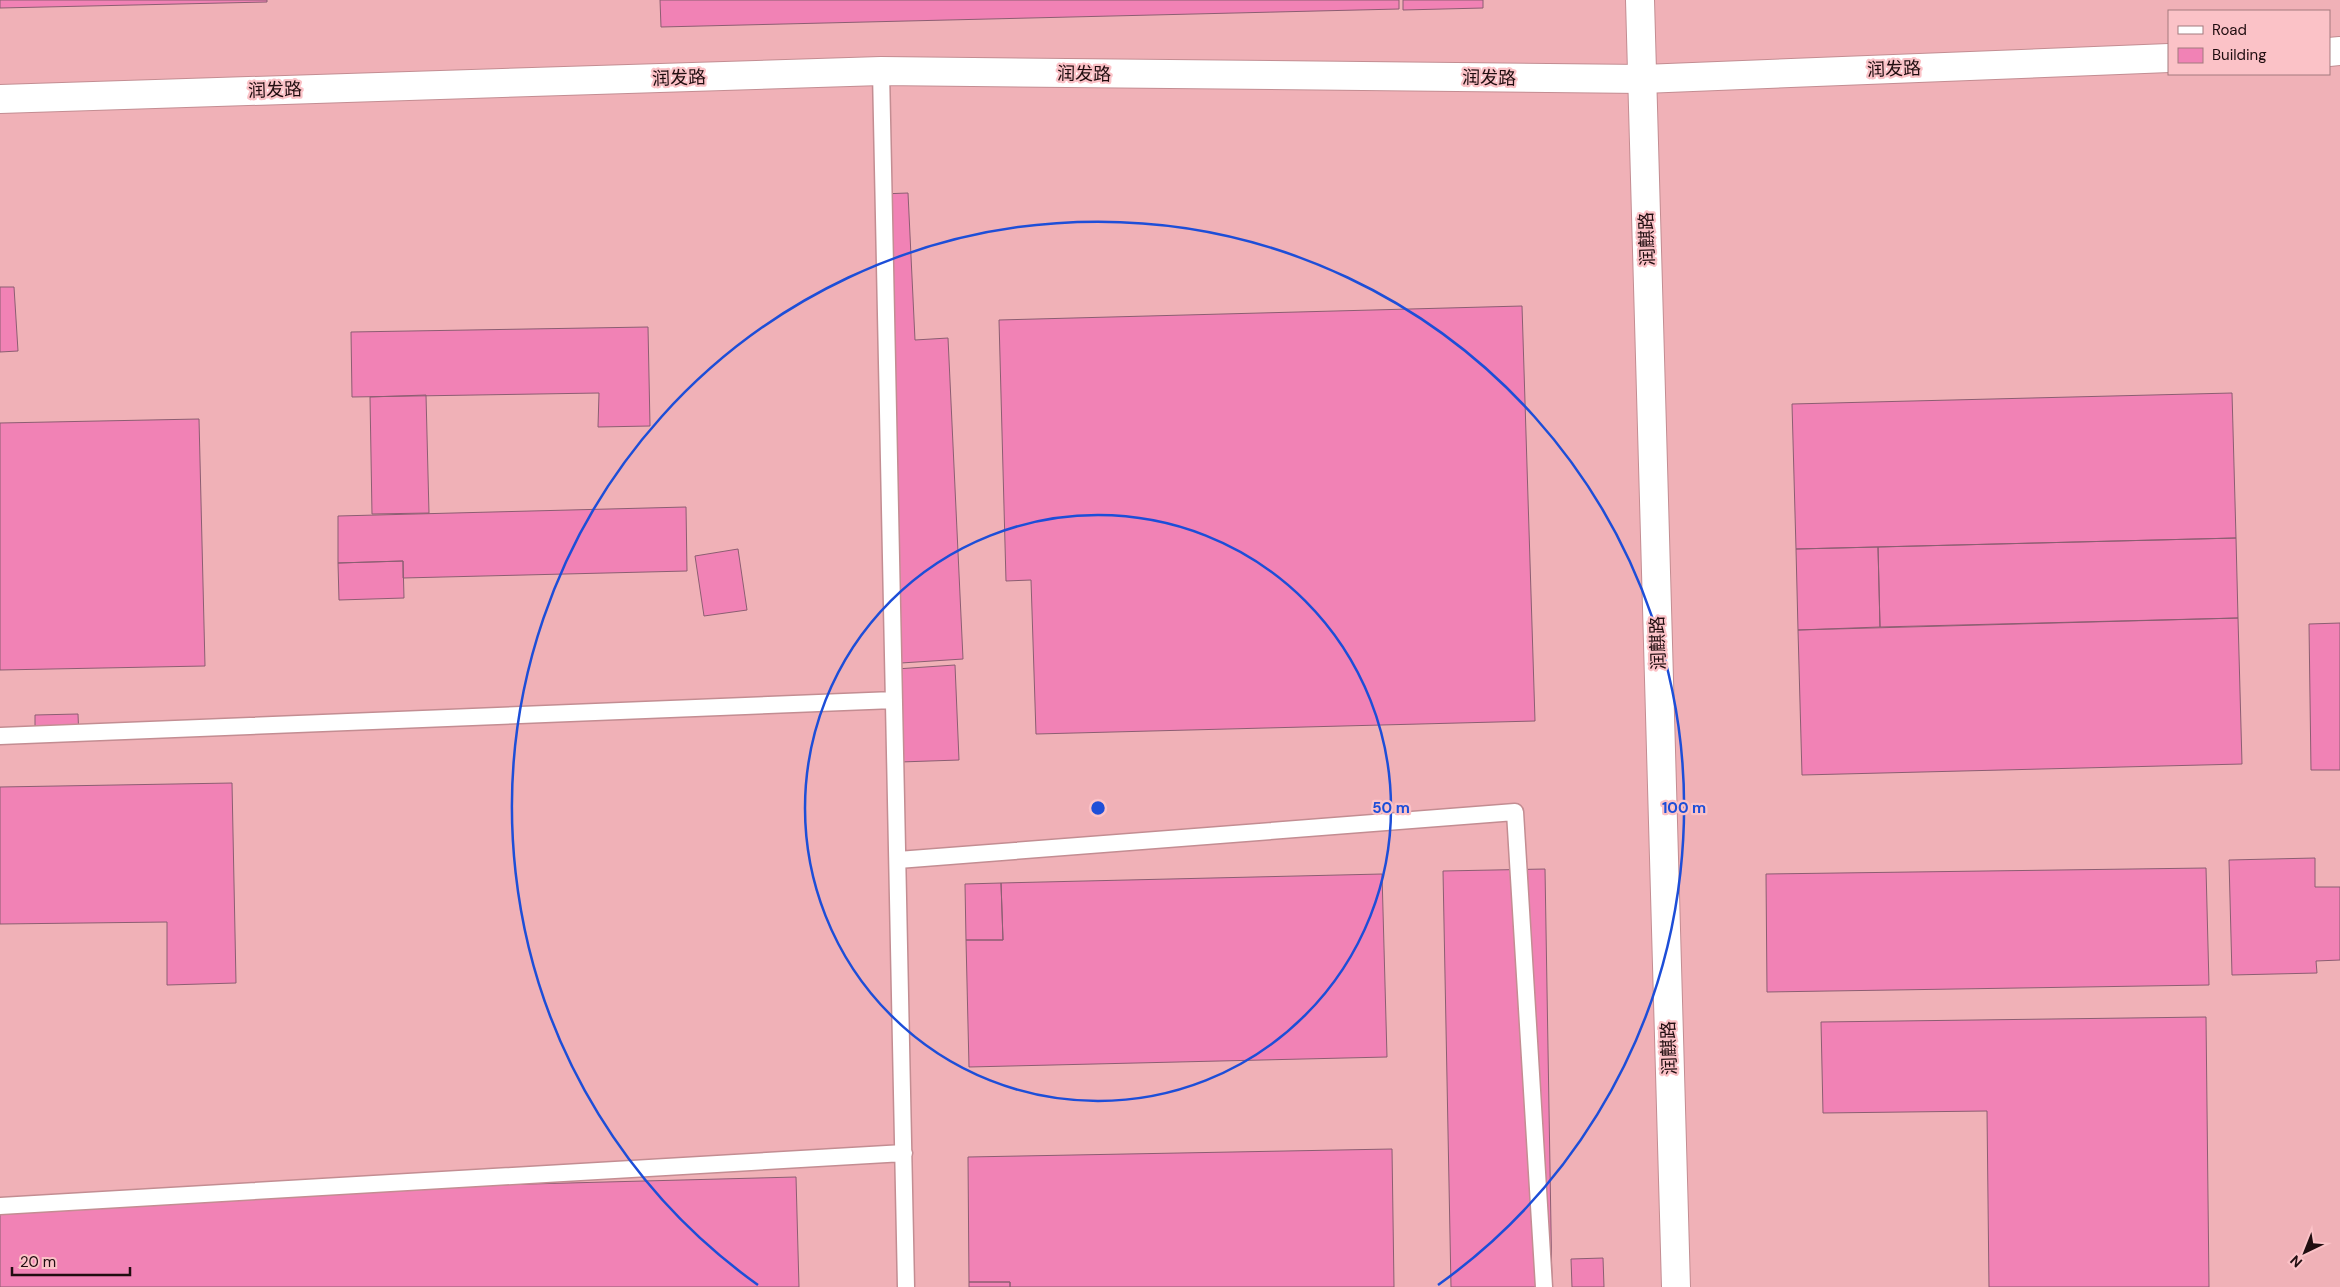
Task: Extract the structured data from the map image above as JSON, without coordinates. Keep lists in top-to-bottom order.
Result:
{
  "streets": {
    "main road": ["润发路", "润麒路"]
  },
  "crossings": [
    ["润发路", "润麒路"]
  ],
  "legend": ["Road", "Building"],
  "scale_bar": "20 m",
  "north": "bottom left",
  "rings": ["50 m", "100 m"]
}
